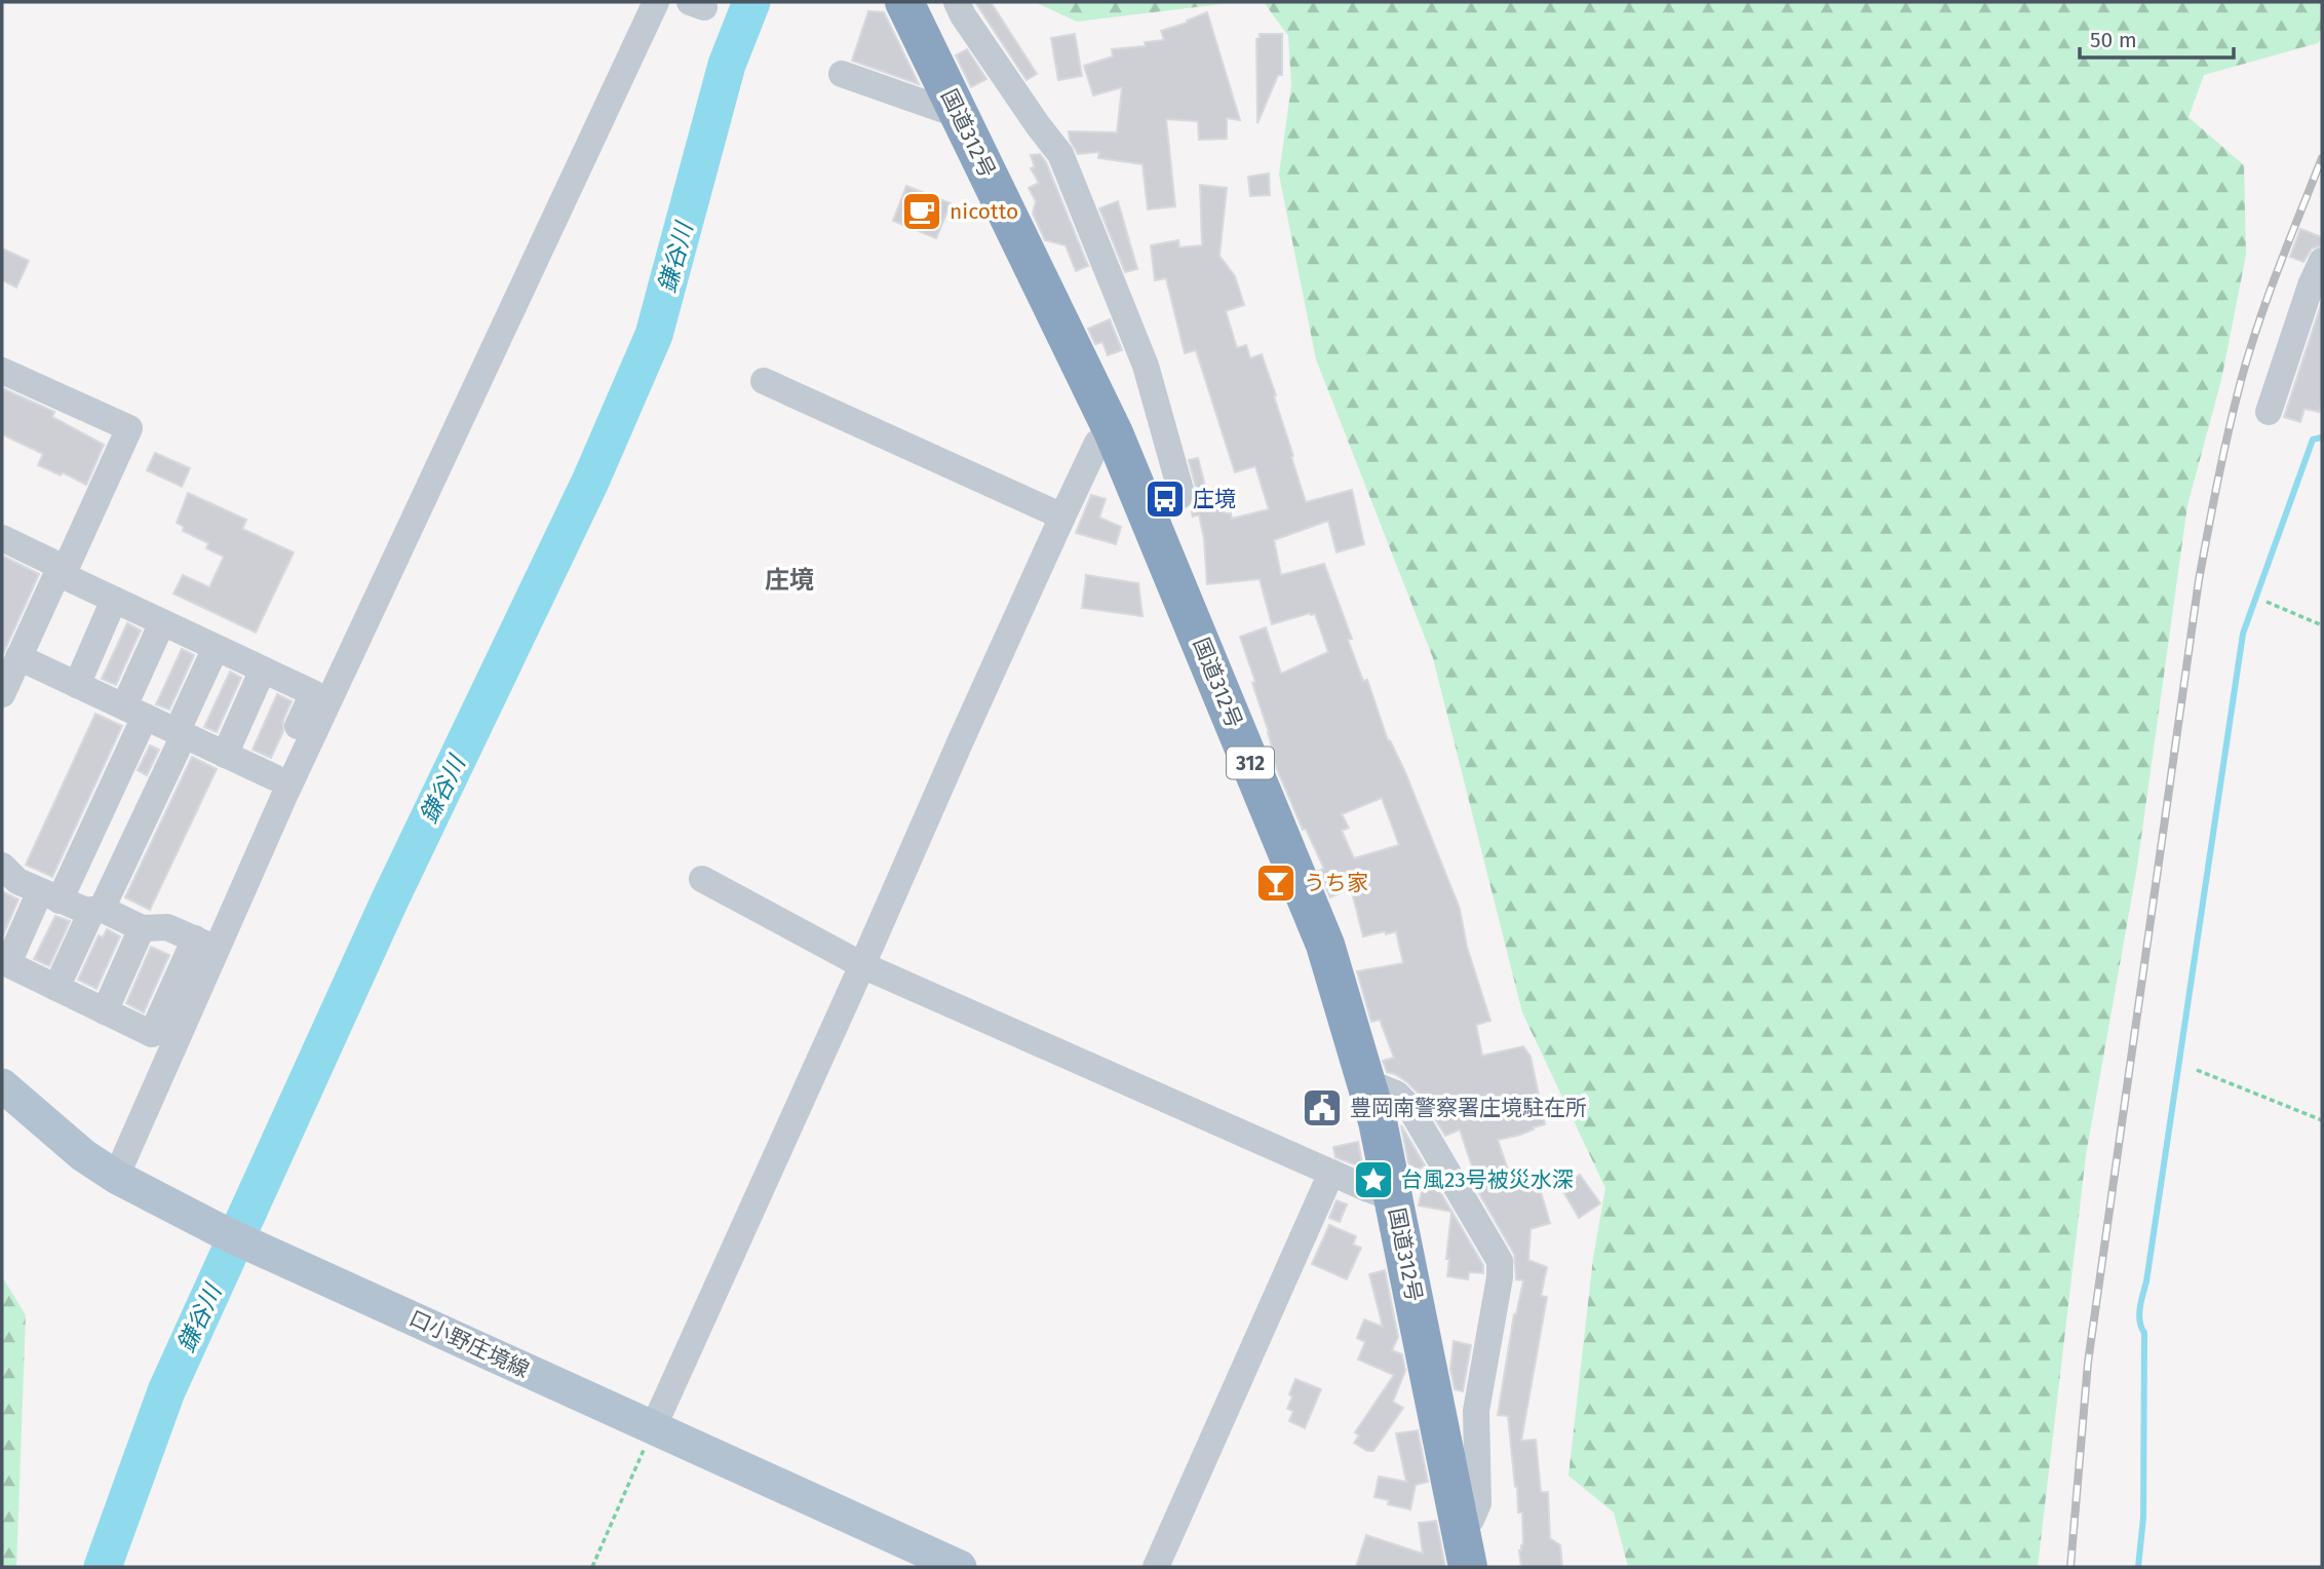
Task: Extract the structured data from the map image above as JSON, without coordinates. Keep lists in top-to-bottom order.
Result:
{
  "streets": {
    "highway": ["国道312号", "312"],
    "main road": ["口小野庄境線"]
  },
  "districts": ["庄境"],
  "water": ["鎌谷川"],
  "places": {
    "cafe": ["nicotto"],
    "bus stop": ["庄境"],
    "bar": ["うち家"],
    "public building": ["豊岡南警察署庄境駐在所"],
    "place": ["台風23号被災水深"]
  },
  "scale_bar": "50 m"
}
